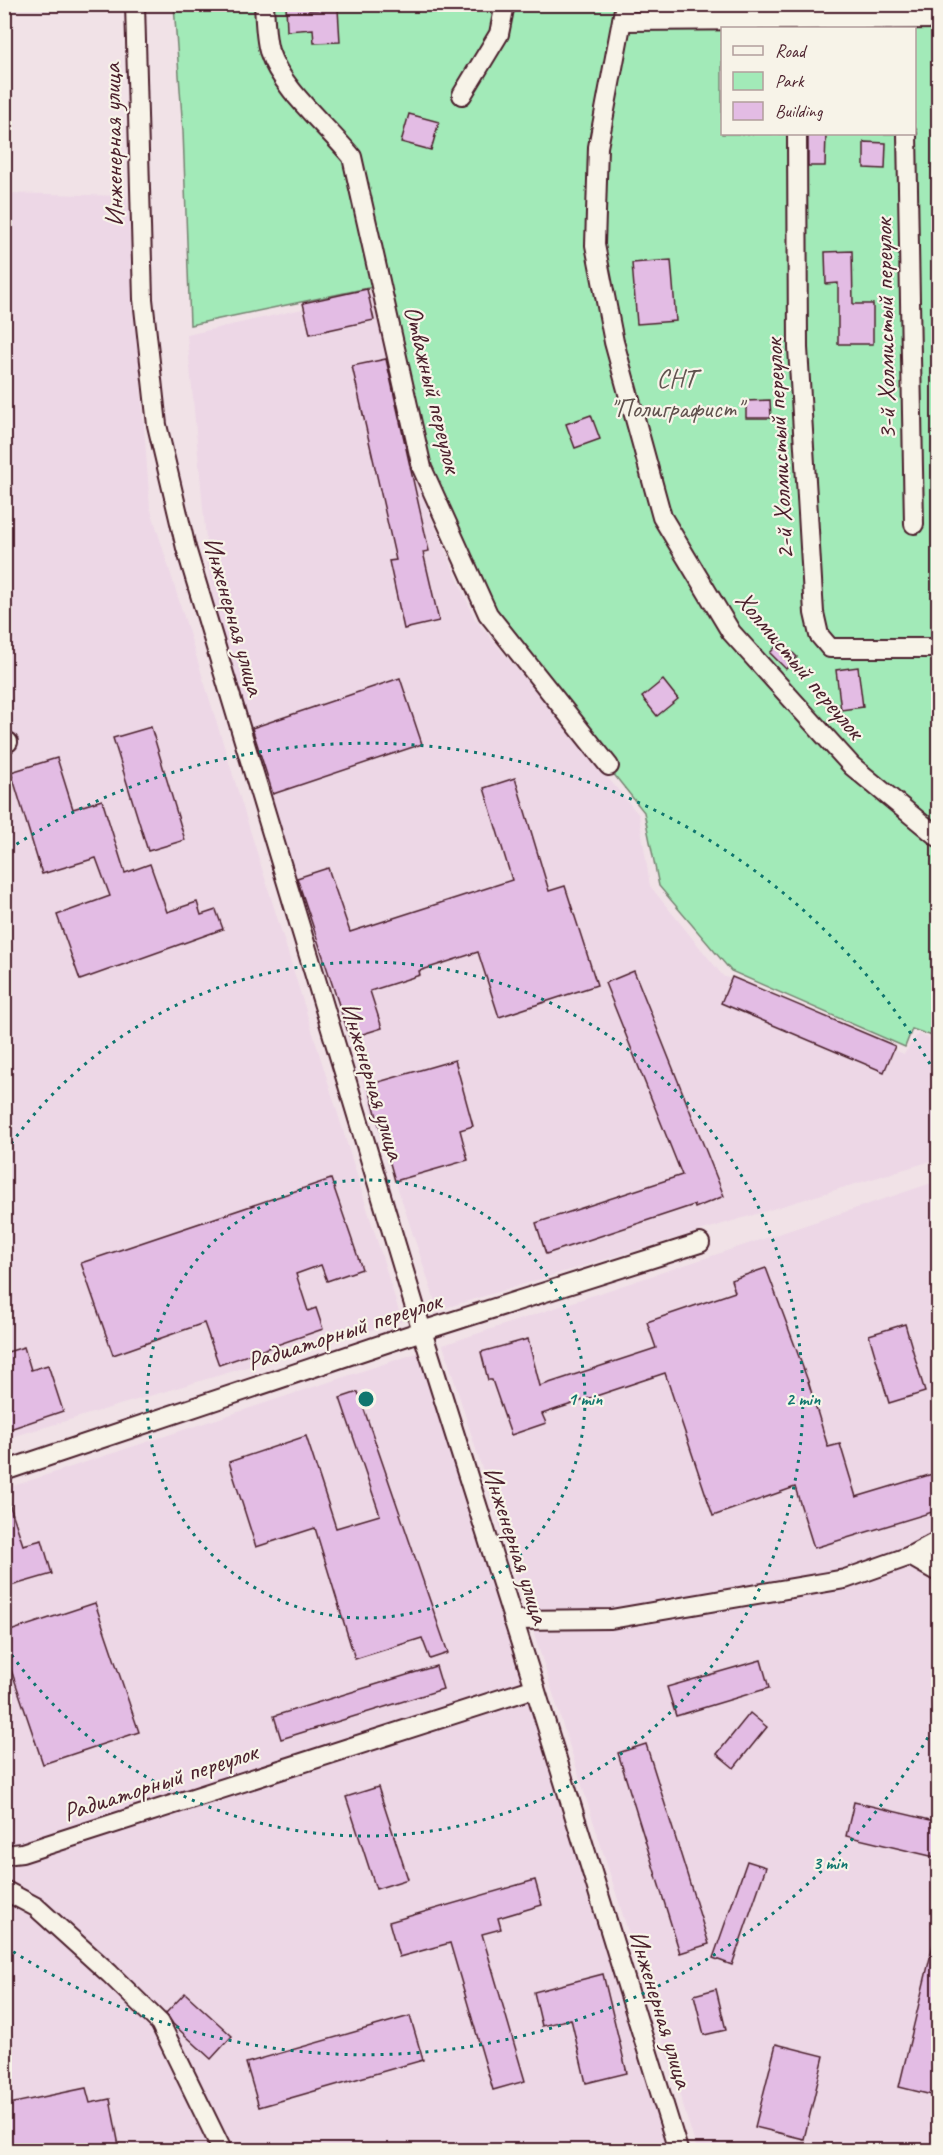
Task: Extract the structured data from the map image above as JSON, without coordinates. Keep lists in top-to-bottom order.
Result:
{
  "streets": {
    "street": [
      "Инженерная улица",
      "3-й Холмистый переулок",
      "Отважный переулок",
      "2-й Холмистый переулок",
      "Холмистый переулок",
      "Радиаторный переулок"
    ]
  },
  "crossings": [
    ["Инженерная улица", "Радиаторный переулок"]
  ],
  "parks": ["СНТ \"Полиграфист\""],
  "legend": ["Road", "Park", "Building"],
  "rings": ["1 min", "2 min", "3 min"]
}
